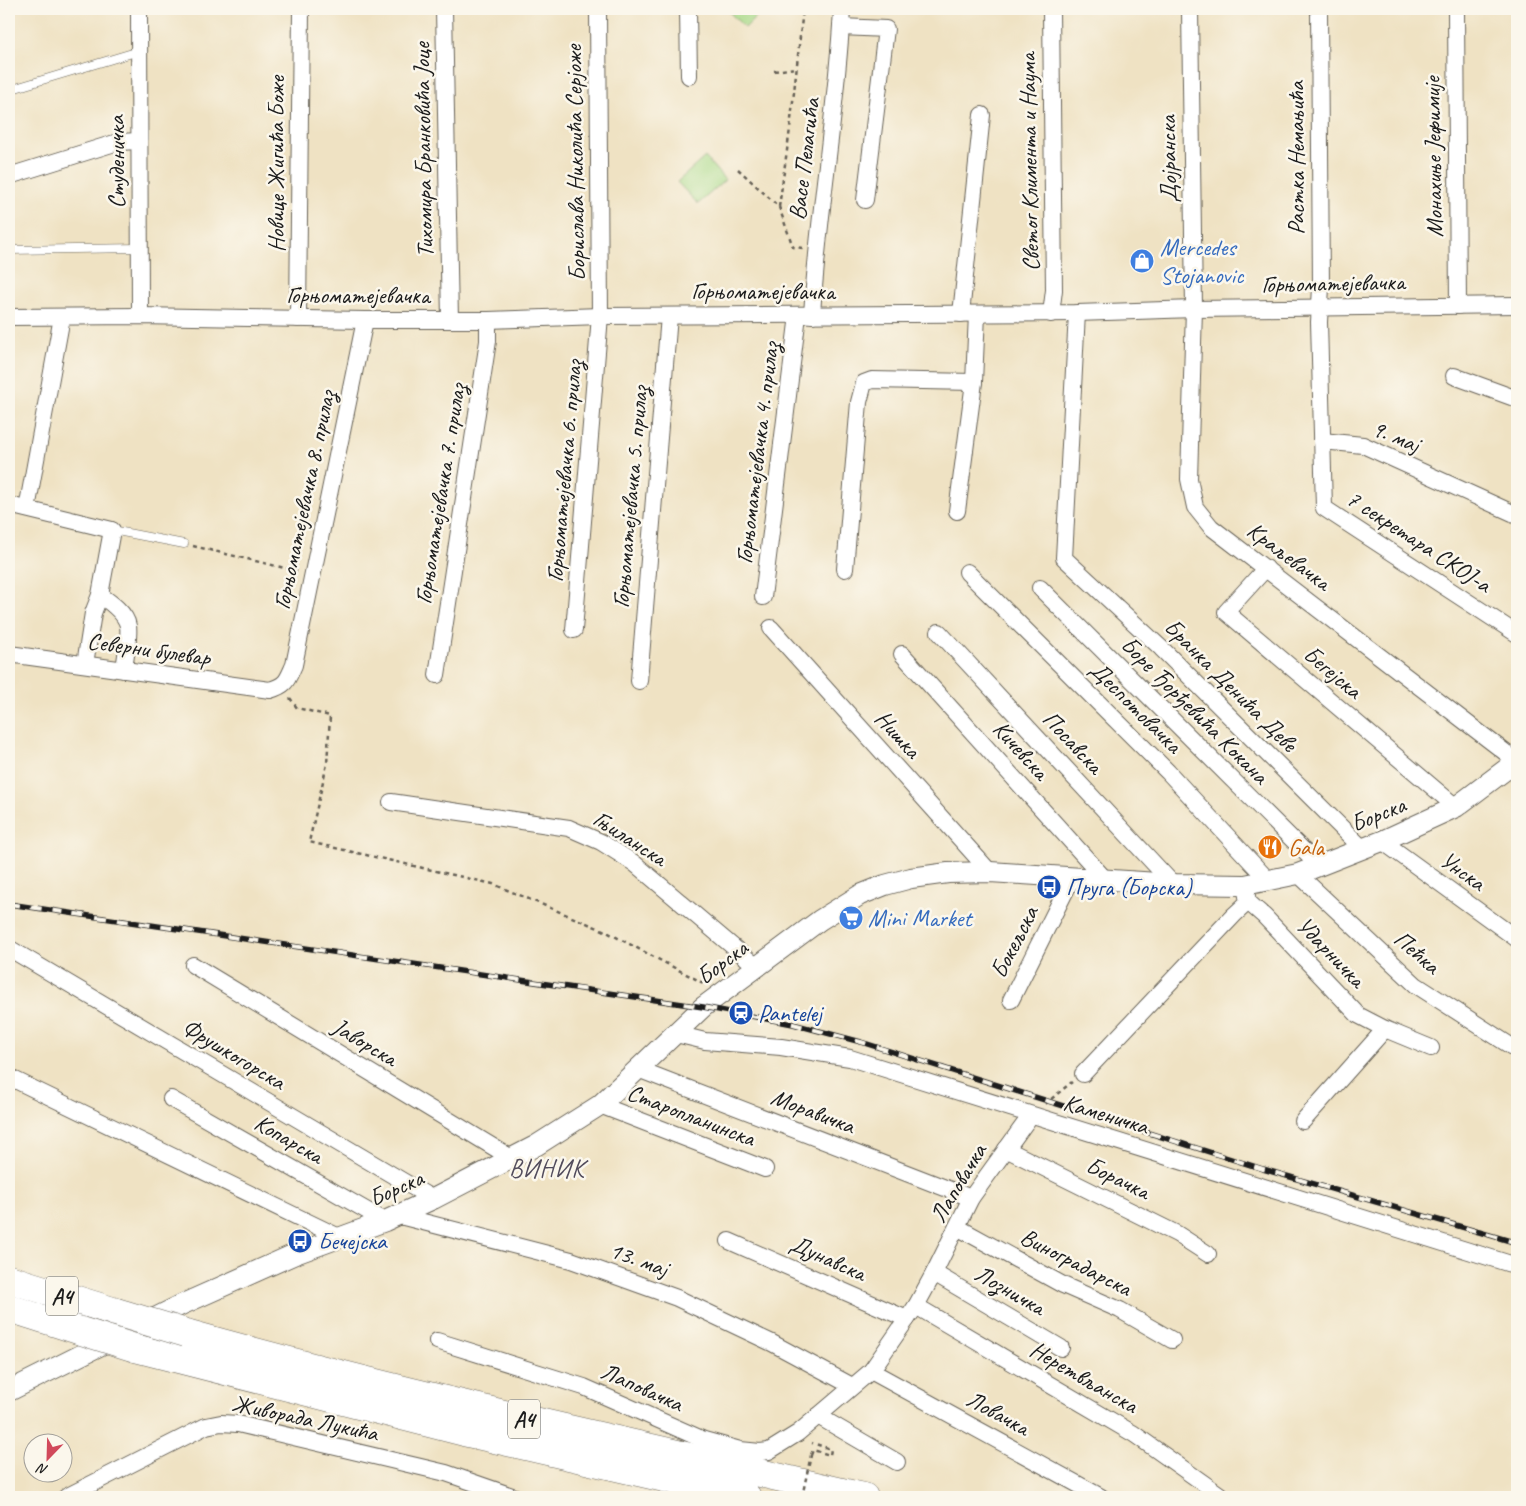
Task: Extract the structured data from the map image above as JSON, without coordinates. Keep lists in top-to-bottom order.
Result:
{
  "streets": {
    "highway": ["A4"],
    "street": [
      "Тихомира Бранковића Јоце",
      "Монахиње Јефимије",
      "Растка Немањића",
      "Васе Пелагића",
      "Дојранска",
      "Студеничка",
      "Светог Климента и Наума",
      "Борислава Николића Серјоже",
      "Новице Жигића Боже",
      "Горњоматејевачка",
      "9. мај",
      "Горњоматејевачка 4. прилаз",
      "Горњоматејевачка 6. прилаз",
      "Горњоматејевачка 7. прилаз",
      "Горњоматејевачка 5. прилаз",
      "Горњоматејевачка 8. прилаз",
      "7 секретара СКОЈ-а",
      "Краљевачка",
      "Северни булевар",
      "Бегејска",
      "Бранка Денића Деве",
      "Деспотовачка",
      "Боре Ђорђевића Кокана",
      "Нишка",
      "Посавска",
      "Кичевска",
      "Борска",
      "Гњиланска",
      "Унска",
      "Бокељска",
      "Ударничка",
      "Пећка",
      "Јаворска",
      "Фрушкогорска",
      "Моравичка",
      "Каменичка",
      "Старопланинска",
      "Копарска",
      "Борачка",
      "Лаповачка",
      "Дунавска",
      "13. мај",
      "Виноградарска",
      "Лозничка",
      "Неретвљанска",
      "Ловачка",
      "Живорада Лукића"
    ]
  },
  "crossings": [
    ["Тихомира Бранковића Јоце", "Горњоматејевачка"],
    ["Монахиње Јефимије", "Горњоматејевачка"],
    ["Растка Немањића", "Горњоматејевачка"],
    ["Васе Пелагића", "Горњоматејевачка"],
    ["Васе Пелагића", "Горњоматејевачка 4. прилаз"],
    ["Дојранска", "Горњоматејевачка"],
    ["Дојранска", "Краљевачка"],
    ["Студеничка", "Горњоматејевачка"],
    ["Светог Климента и Наума", "Горњоматејевачка"],
    ["Борислава Николића Серјоже", "Горњоматејевачка"],
    ["Борислава Николића Серјоже", "Горњоматејевачка 6. прилаз"],
    ["Новице Жигића Боже", "Горњоматејевачка"],
    ["Горњоматејевачка", "Горњоматејевачка 4. прилаз"],
    ["Горњоматејевачка", "Горњоматејевачка 6. прилаз"],
    ["Горњоматејевачка", "Горњоматејевачка 7. прилаз"],
    ["Горњоматејевачка", "Горњоматејевачка 5. прилаз"],
    ["Горњоматејевачка", "Горњоматејевачка 8. прилаз"],
    ["Горњоматејевачка", "Краљевачка"],
    ["Горњоматејевачка", "Бранка Денића Деве"],
    ["9. мај", "7 секретара СКОЈ-а"],
    ["Горњоматејевачка 8. прилаз", "Северни булевар"],
    ["Краљевачка", "Бегејска"],
    ["Краљевачка", "Борска"],
    ["Бегејска", "Борска"],
    ["Бранка Денића Деве", "Борска"],
    ["Деспотовачка", "Борска"],
    ["Боре Ђорђевића Кокана", "Борска"],
    ["Нишка", "Борска"],
    ["Посавска", "Борска"],
    ["Кичевска", "Борска"],
    ["Борска", "Гњиланска"],
    ["Борска", "Унска"],
    ["Борска", "Бокељска"],
    ["Борска", "Ударничка"],
    ["Борска", "Пећка"],
    ["Борска", "Јаворска"],
    ["Борска", "Фрушкогорска"],
    ["Борска", "Моравичка"],
    ["Борска", "Каменичка"],
    ["Борска", "Старопланинска"],
    ["Борска", "Копарска"],
    ["Борска", "13. мај"],
    ["Моравичка", "Лаповачка"],
    ["Каменичка", "Лаповачка"],
    ["Копарска", "13. мај"],
    ["Борачка", "Лаповачка"],
    ["Лаповачка", "Дунавска"],
    ["Лаповачка", "13. мај"],
    ["Лаповачка", "Виноградарска"],
    ["Лаповачка", "Лозничка"],
    ["Лаповачка", "Неретвљанска"],
    ["Лаповачка", "Ловачка"],
    ["Дунавска", "Неретвљанска"]
  ],
  "districts": ["ВИНИК"],
  "places": {
    "shop": ["Mercedes Stojanovic"],
    "restaurant": ["Gala"],
    "bus stop": ["Пруга (Борска)", "Бечејска"],
    "supermarket": ["Mini Market"],
    "station": ["Pantelej"]
  },
  "north": "bottom left"
}
